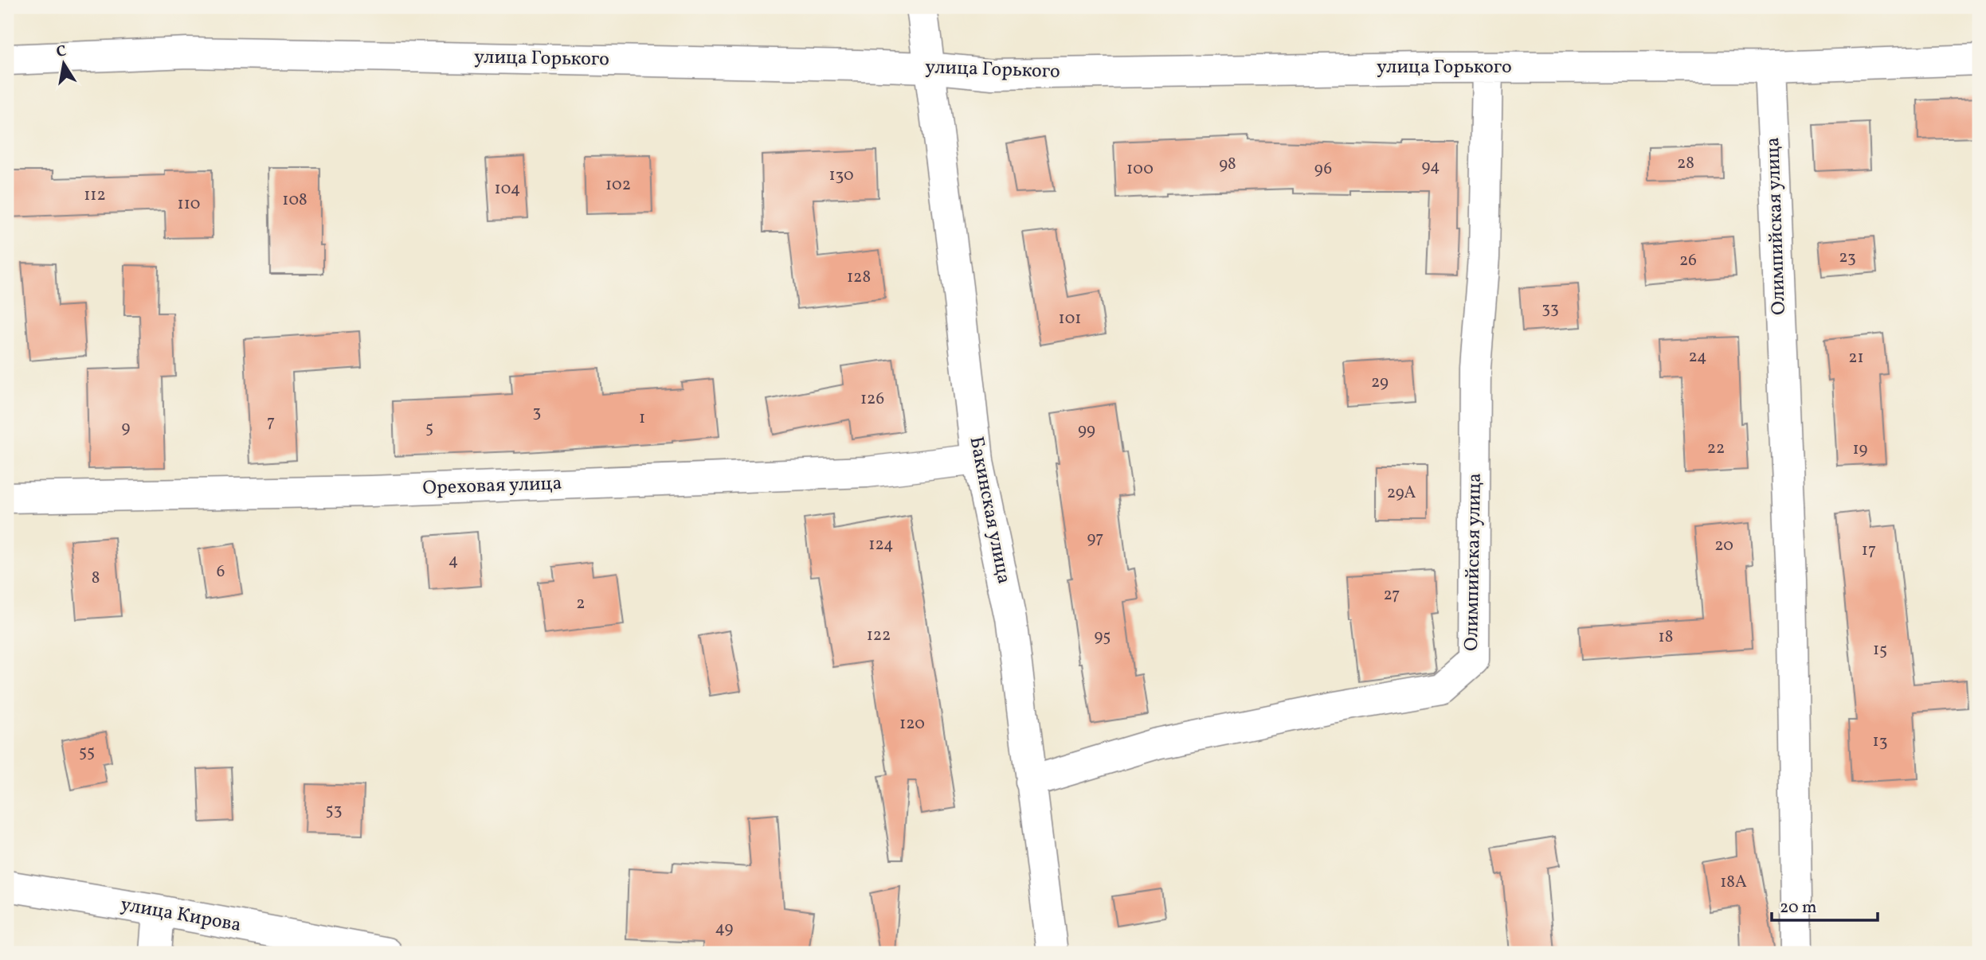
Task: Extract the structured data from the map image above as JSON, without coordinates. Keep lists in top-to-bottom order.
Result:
{
  "streets": {
    "street": [
      "улица Горького",
      "Олимпийская улица",
      "Ореховая улица",
      "Бакинская улица",
      "улица Кирова"
    ]
  },
  "crossings": [
    ["улица Горького", "Олимпийская улица"],
    ["улица Горького", "Бакинская улица"],
    ["Олимпийская улица", "Бакинская улица"],
    ["Ореховая улица", "Бакинская улица"]
  ],
  "house_numbers": [
    "28",
    "98",
    "94",
    "100",
    "96",
    "130",
    "102",
    "104",
    "112",
    "108",
    "110",
    "23",
    "26",
    "128",
    "33",
    "101",
    "24",
    "21",
    "29",
    "126",
    "3",
    "1",
    "7",
    "9",
    "5",
    "99",
    "22",
    "19",
    "29А",
    "97",
    "124",
    "20",
    "17",
    "4",
    "6",
    "8",
    "27",
    "2",
    "122",
    "95",
    "18",
    "15",
    "120",
    "13",
    "55",
    "53",
    "18А",
    "49"
  ],
  "scale_bar": "20 m",
  "north": "top"
}
